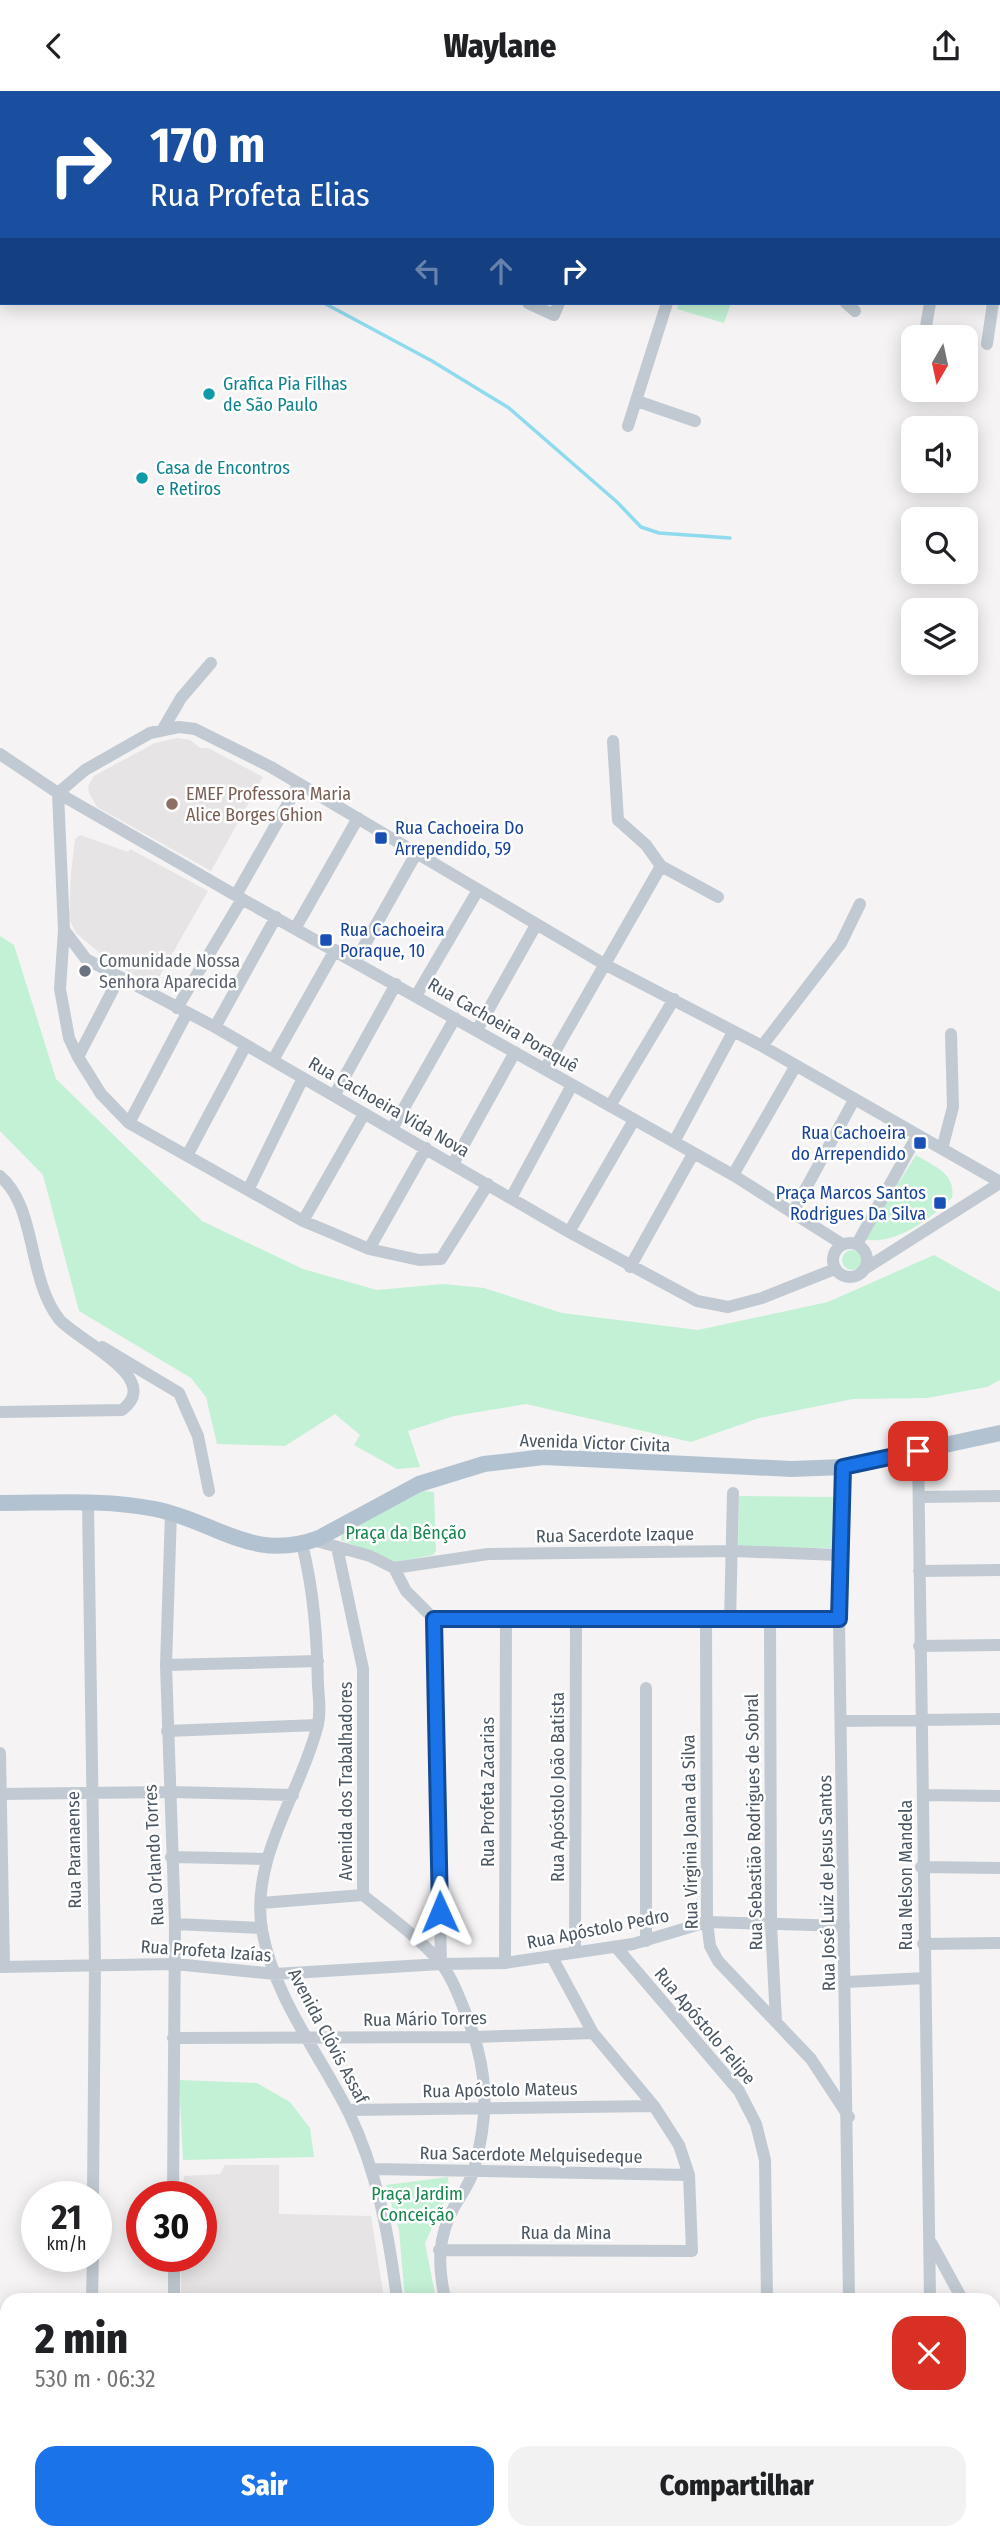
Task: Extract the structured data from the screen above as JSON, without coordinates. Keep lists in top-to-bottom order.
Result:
{
  "streets": {
    "main road": ["Avenida Victor Civita"],
    "street": [
      "Rua Cachoeira Poraquê",
      "Rua Cachoeira Vida Nova",
      "Rua Sacerdote Izaque",
      "Avenida dos Trabalhadores",
      "Rua Apóstolo João Batista",
      "Rua Profeta Zacarias",
      "Rua Sebastião Rodrigues de Sobral",
      "Rua Virginia Joana da Silva",
      "Rua Paranaense",
      "Rua Orlando Torres",
      "Rua Nelson Mandela",
      "Rua José Luiz de Jesus Santos",
      "Rua Apóstolo Pedro",
      "Rua Profeta Izaías",
      "Rua Mário Torres",
      "Rua Apóstolo Felipe",
      "Avenida Clóvis Assaf",
      "Rua Apóstolo Mateus",
      "Rua Sacerdote Melquisedeque",
      "Rua da Mina"
    ]
  },
  "crossings": [
    ["Rua Cachoeira Poraquê", "Rua Cachoeira Vida Nova"],
    ["Avenida Victor Civita", "Rua Paranaense"],
    ["Avenida Victor Civita", "Rua Orlando Torres"],
    ["Avenida Victor Civita", "Rua Nelson Mandela"],
    ["Avenida Victor Civita", "Rua José Luiz de Jesus Santos"],
    ["Avenida Victor Civita", "Avenida Clóvis Assaf"],
    ["Rua Sacerdote Izaque", "Rua José Luiz de Jesus Santos"],
    ["Avenida dos Trabalhadores", "Rua Apóstolo Pedro"],
    ["Avenida dos Trabalhadores", "Rua Profeta Izaías"],
    ["Avenida dos Trabalhadores", "Rua Mário Torres"],
    ["Avenida dos Trabalhadores", "Rua Apóstolo Mateus"],
    ["Avenida dos Trabalhadores", "Rua Sacerdote Melquisedeque"],
    ["Avenida dos Trabalhadores", "Rua da Mina"],
    ["Rua Apóstolo João Batista", "Rua Apóstolo Pedro"],
    ["Rua Profeta Zacarias", "Rua Apóstolo Pedro"],
    ["Rua Sebastião Rodrigues de Sobral", "Rua Virginia Joana da Silva"],
    ["Rua Sebastião Rodrigues de Sobral", "Rua Apóstolo Pedro"],
    ["Rua Virginia Joana da Silva", "Rua José Luiz de Jesus Santos"],
    ["Rua Virginia Joana da Silva", "Rua Apóstolo Pedro"],
    ["Rua Paranaense", "Rua Profeta Izaías"],
    ["Rua Orlando Torres", "Rua Profeta Izaías"],
    ["Rua Orlando Torres", "Rua Mário Torres"],
    ["Rua José Luiz de Jesus Santos", "Rua Apóstolo Pedro"],
    ["Rua Apóstolo Pedro", "Rua Profeta Izaías"],
    ["Rua Apóstolo Pedro", "Rua Apóstolo Felipe"],
    ["Rua Profeta Izaías", "Avenida Clóvis Assaf"],
    ["Rua Mário Torres", "Avenida Clóvis Assaf"],
    ["Avenida Clóvis Assaf", "Rua Apóstolo Mateus"],
    ["Avenida Clóvis Assaf", "Rua Sacerdote Melquisedeque"],
    ["Rua Sacerdote Melquisedeque", "Rua da Mina"]
  ],
  "parks": ["Praça da Bênção", "Praça Jardim Conceição"],
  "places": {
    "other": [
      "Grafica Pia Filhas de São Paulo",
      "Casa de Encontros e Retiros",
      "EMEF Professora Maria Alice Borges Ghion",
      "Comunidade Nossa Senhora Aparecida"
    ],
    "transit": [
      "Rua Cachoeira Do Arrependido, 59",
      "Rua Cachoeira Poraque, 10",
      "Rua Cachoeira do Arrependido",
      "Praça Marcos Santos Rodrigues Da Silva"
    ]
  },
  "north": "bottom",
  "page": {
    "header": "Waylane",
    "turn": ["170 m", "Rua Profeta Elias"],
    "speed": "21 km/h",
    "limit": "30",
    "heading": ["2 min", "530 m · 06:32"],
    "buttons": ["Sair", "Compartilhar"]
  }
}
